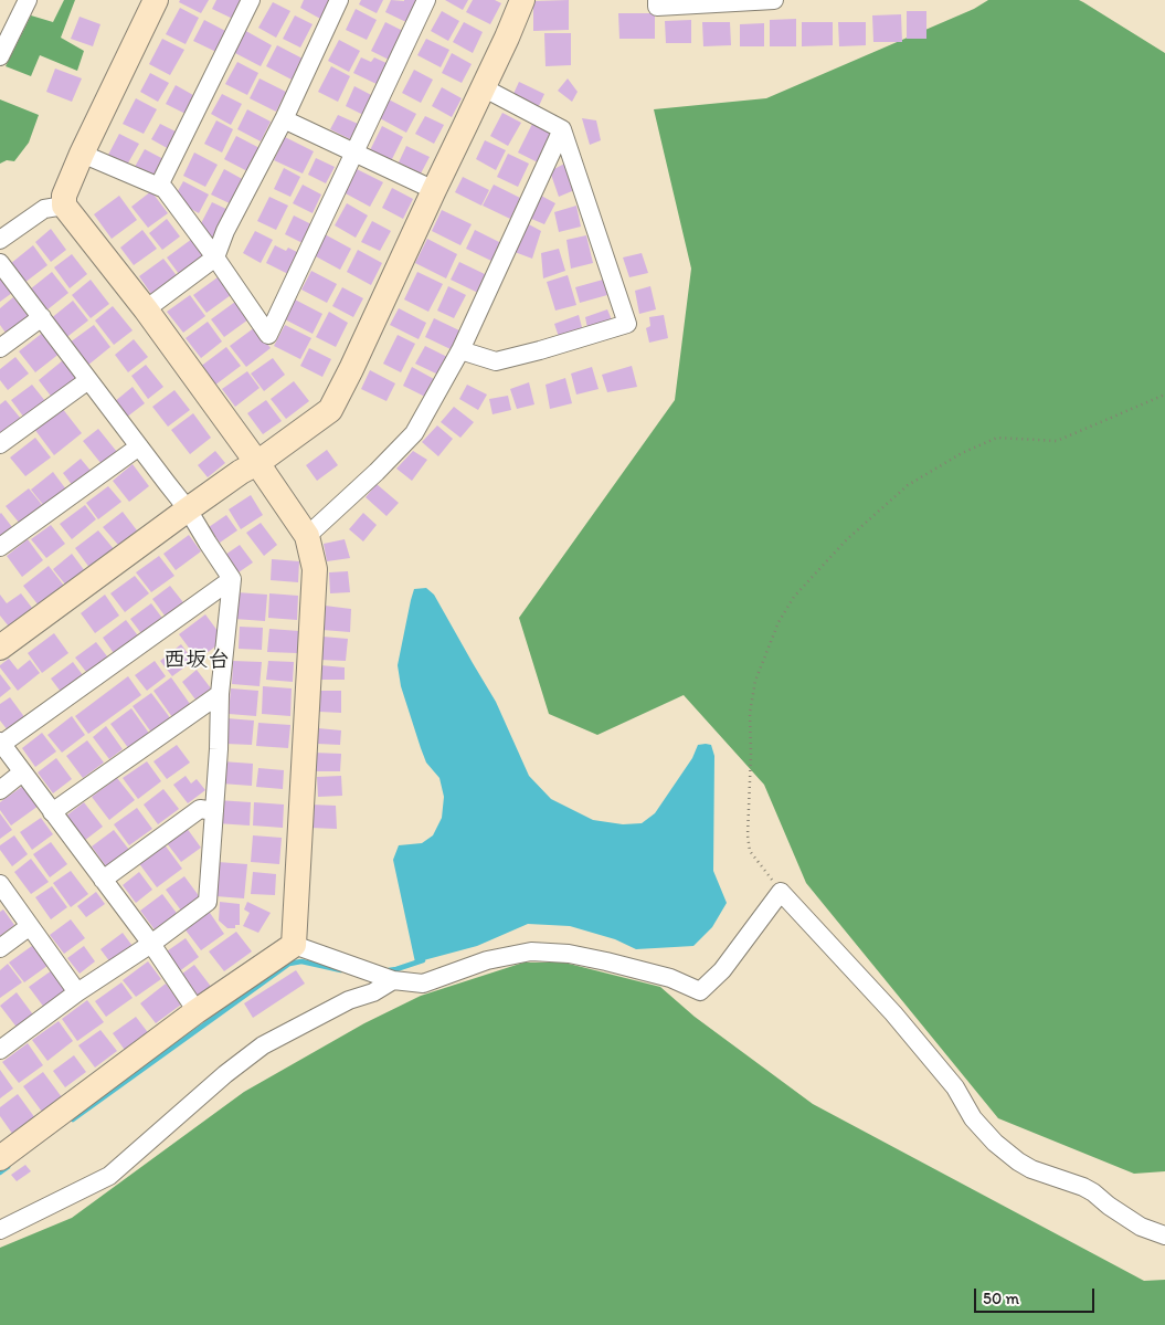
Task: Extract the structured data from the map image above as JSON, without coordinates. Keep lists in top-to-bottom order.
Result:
{
  "districts": ["西坂台"],
  "scale_bar": "50 m"
}
